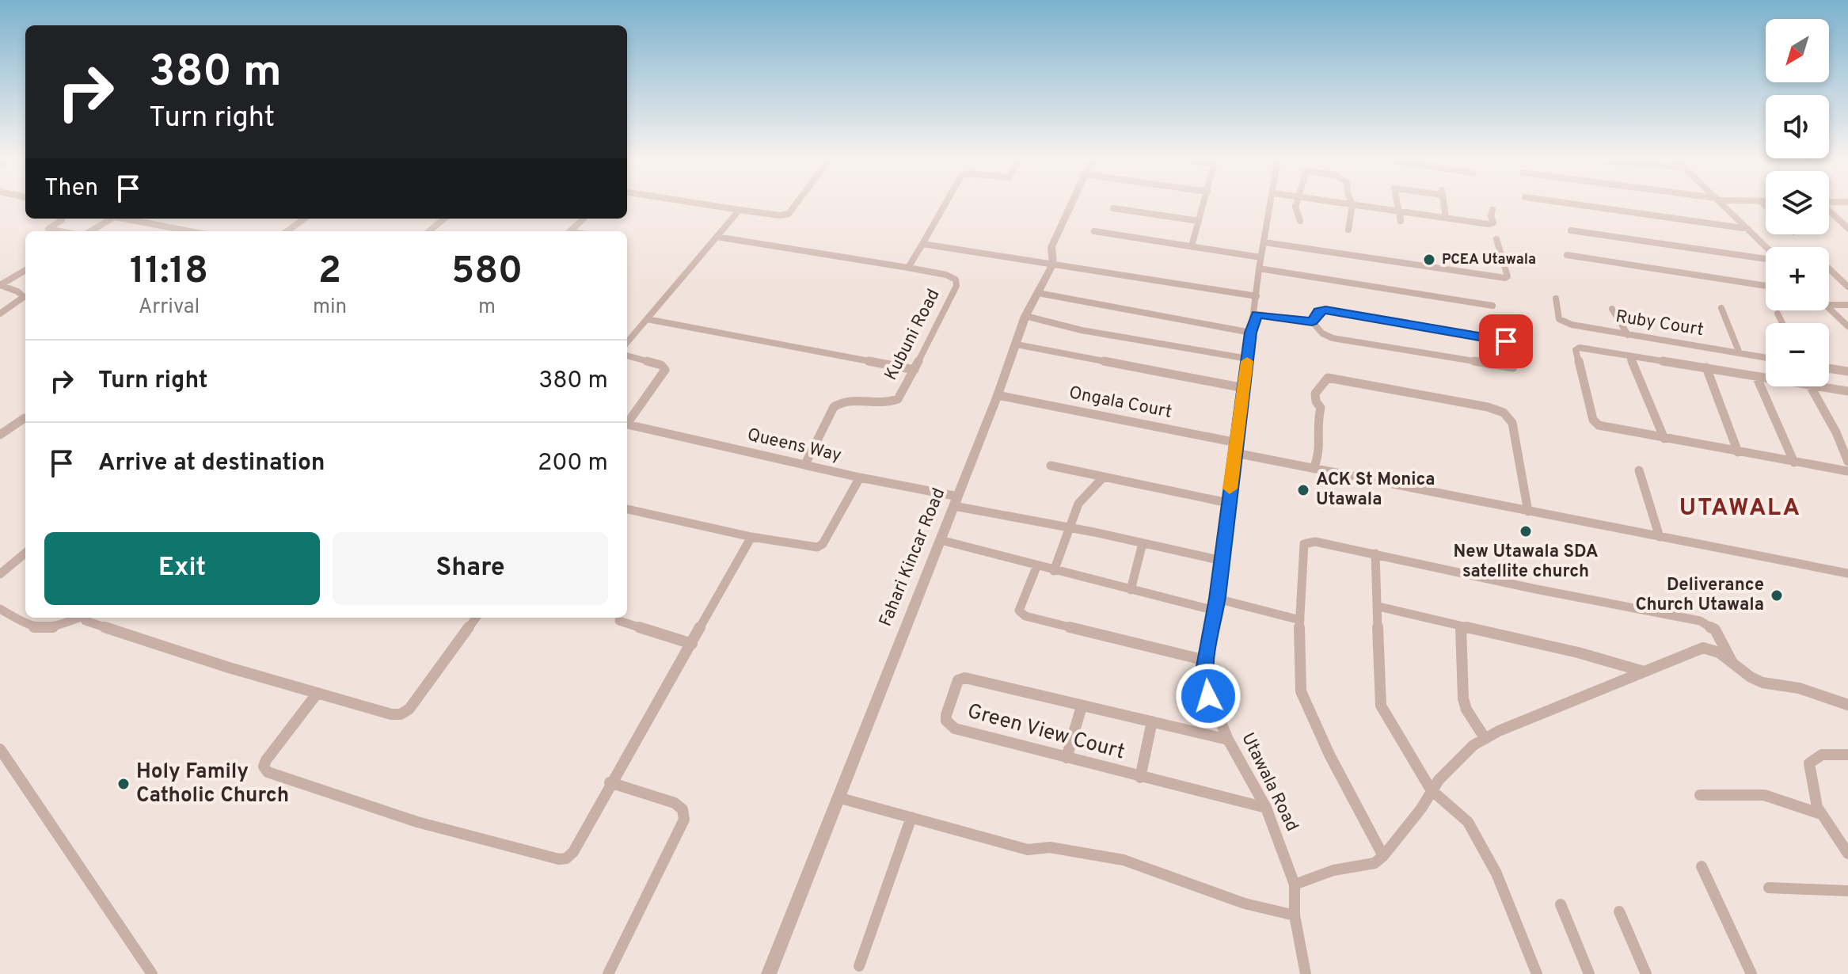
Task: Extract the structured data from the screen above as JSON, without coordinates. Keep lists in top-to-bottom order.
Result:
{
  "streets": {
    "street": [
      "Ruby Court",
      "Kubuni Road",
      "Ongala Court",
      "Queens Way",
      "Fahari Kincar Road",
      "Green View Court",
      "Utawala Road"
    ]
  },
  "crossings": [
    ["Kubuni Road", "Queens Way"],
    ["Ongala Court", "Fahari Kincar Road"],
    ["Ongala Court", "Utawala Road"],
    ["Queens Way", "Fahari Kincar Road"],
    ["Queens Way", "Utawala Road"],
    ["Green View Court", "Utawala Road"]
  ],
  "districts": ["UTAWALA"],
  "places": [
    "PCEA Utawala",
    "ACK St Monica Utawala",
    "New Utawala SDA satellite church",
    "Deliverance Church Utawala",
    "Holy Family Catholic Church"
  ],
  "north": "bottom left",
  "page": {
    "map_buttons": ["+", "−"],
    "turn": ["380 m", "Turn right"],
    "then": "Then",
    "eta": [
      "11:18",
      "Arrival",
      "2",
      "min",
      "580",
      "m"
    ],
    "list": [
      {
        "name": "Turn right",
        "value": "380 m"
      },
      {
        "name": "Arrive at destination",
        "value": "200 m"
      }
    ],
    "buttons": ["Exit", "Share"]
  }
}
